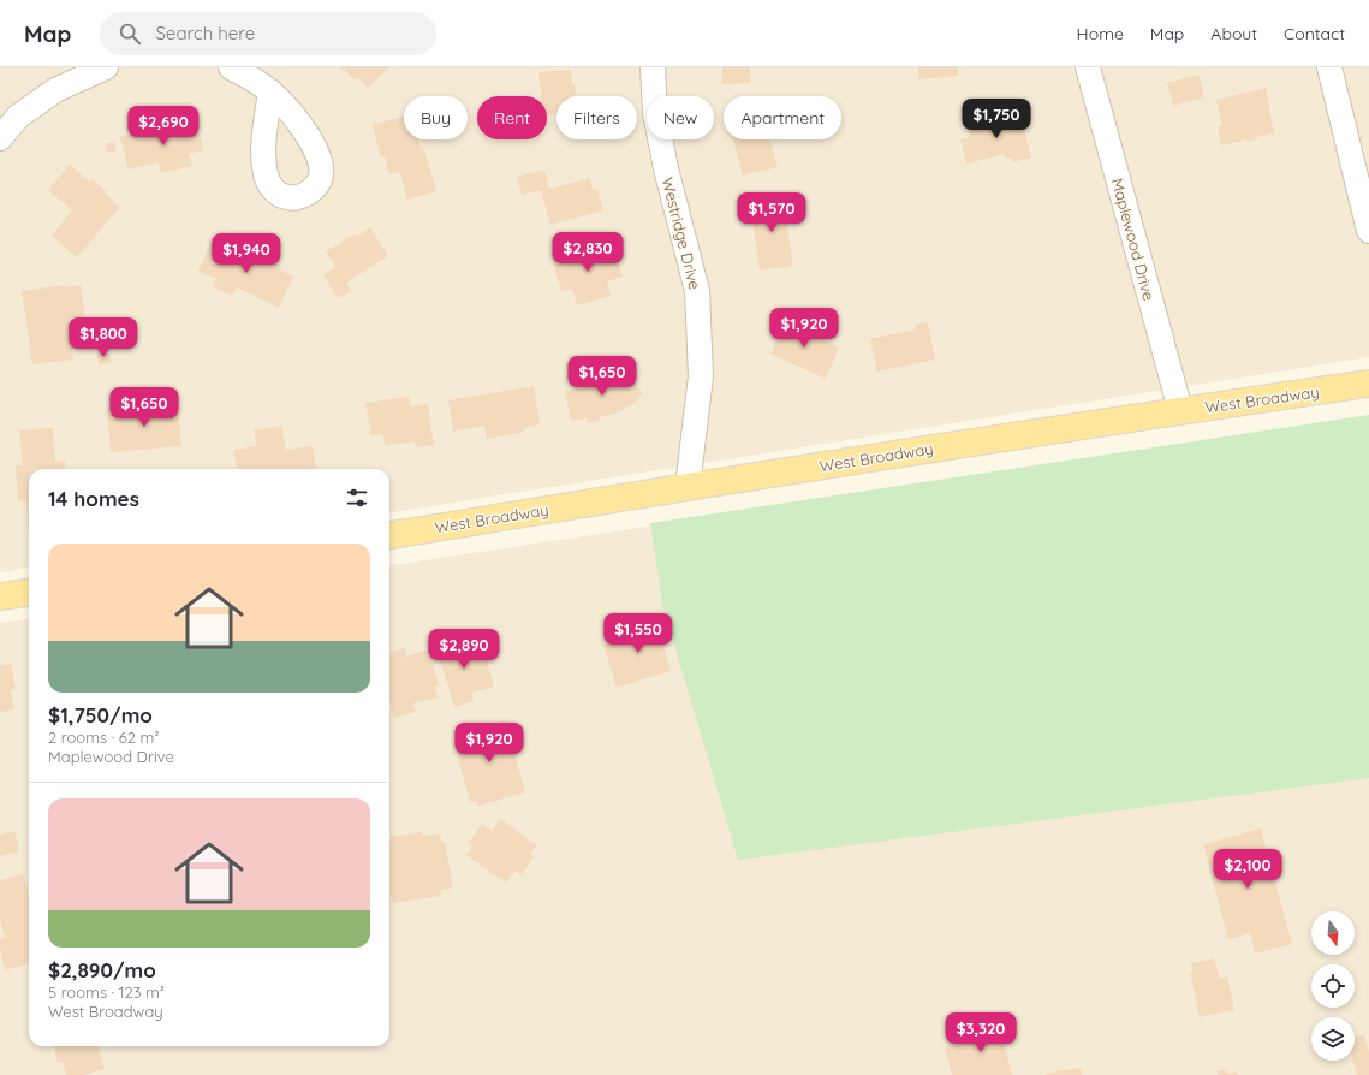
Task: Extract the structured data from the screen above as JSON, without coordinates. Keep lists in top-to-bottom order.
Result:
{
  "streets": {
    "main road": ["West Broadway"],
    "street": ["Westridge Drive", "Maplewood Drive"]
  },
  "crossings": [
    ["Westridge Drive", "West Broadway"],
    ["Maplewood Drive", "West Broadway"]
  ],
  "north": "bottom",
  "page": {
    "header": "Map",
    "search": "Search here",
    "nav": [
      "Home",
      "Map",
      "About",
      "Contact"
    ],
    "chip": [
      "Buy",
      "Rent",
      "Filters",
      "New",
      "Apartment"
    ],
    "price": [
      "$1,750",
      "$2,690",
      "$1,570",
      "$2,830",
      "$1,940",
      "$1,920",
      "$1,800",
      "$1,650",
      "$1,650",
      "$1,550",
      "$2,890",
      "$1,920",
      "$2,100",
      "$3,320"
    ],
    "heading": "14 homes",
    "list": [
      {
        "name": "$1,750/mo",
        "note": "2 rooms · 62 m² · Maplewood Drive"
      },
      {
        "name": "$2,890/mo",
        "note": "5 rooms · 123 m² · West Broadway"
      }
    ]
  }
}
